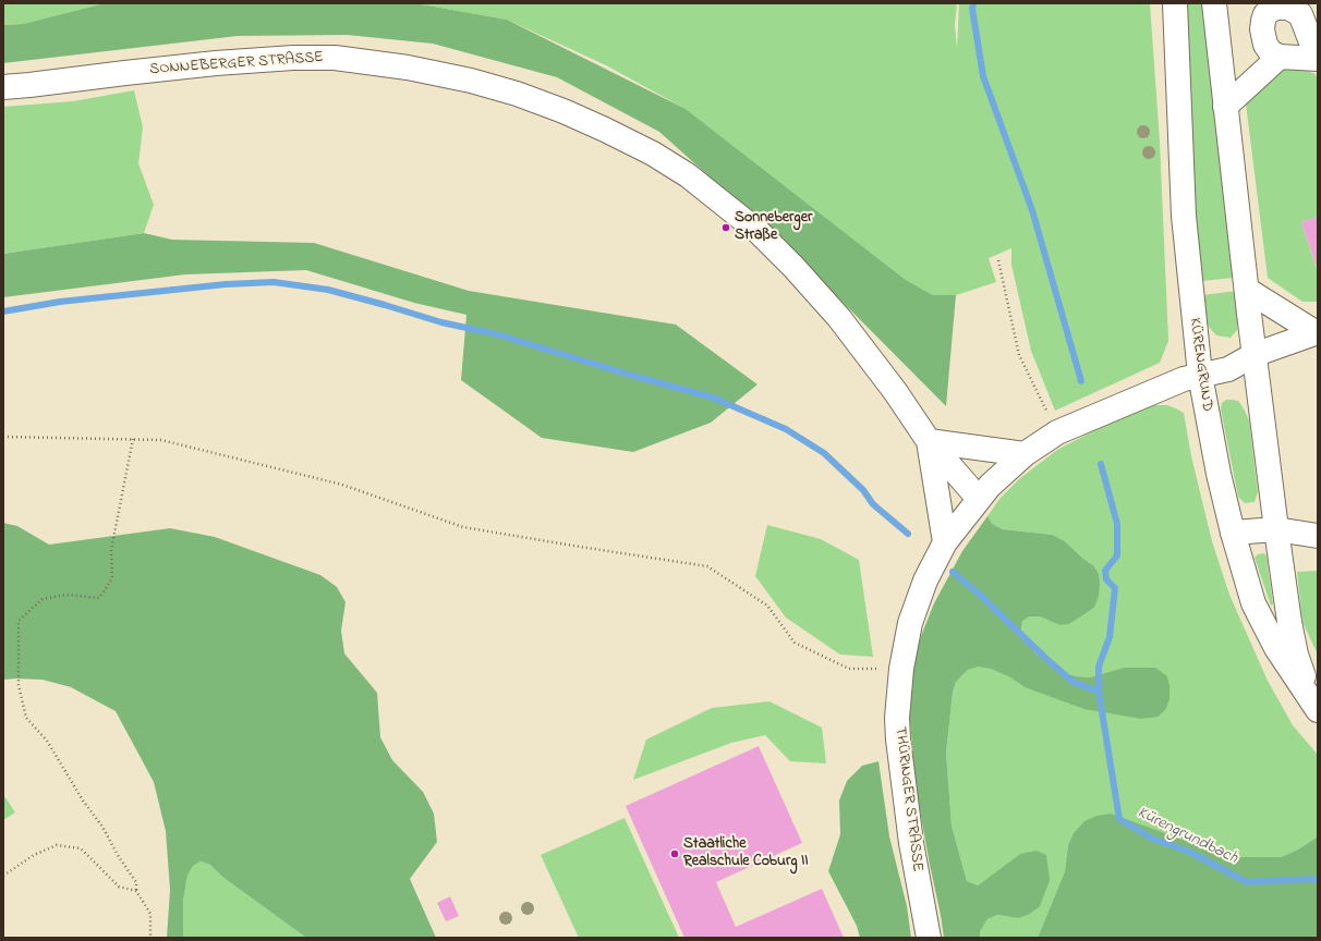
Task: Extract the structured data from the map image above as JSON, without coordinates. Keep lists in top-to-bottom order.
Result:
{
  "streets": {
    "street": ["SONNEBERGER STRASSE", "KÜRENGRUND", "THÜRINGER STRASSE"]
  },
  "crossings": [
    ["SONNEBERGER STRASSE", "THÜRINGER STRASSE"],
    ["KÜRENGRUND", "THÜRINGER STRASSE"]
  ],
  "water": ["Kürengrundbach"],
  "places": ["Sonneberger Straße", "Staatliche Realschule Coburg II"]
}
